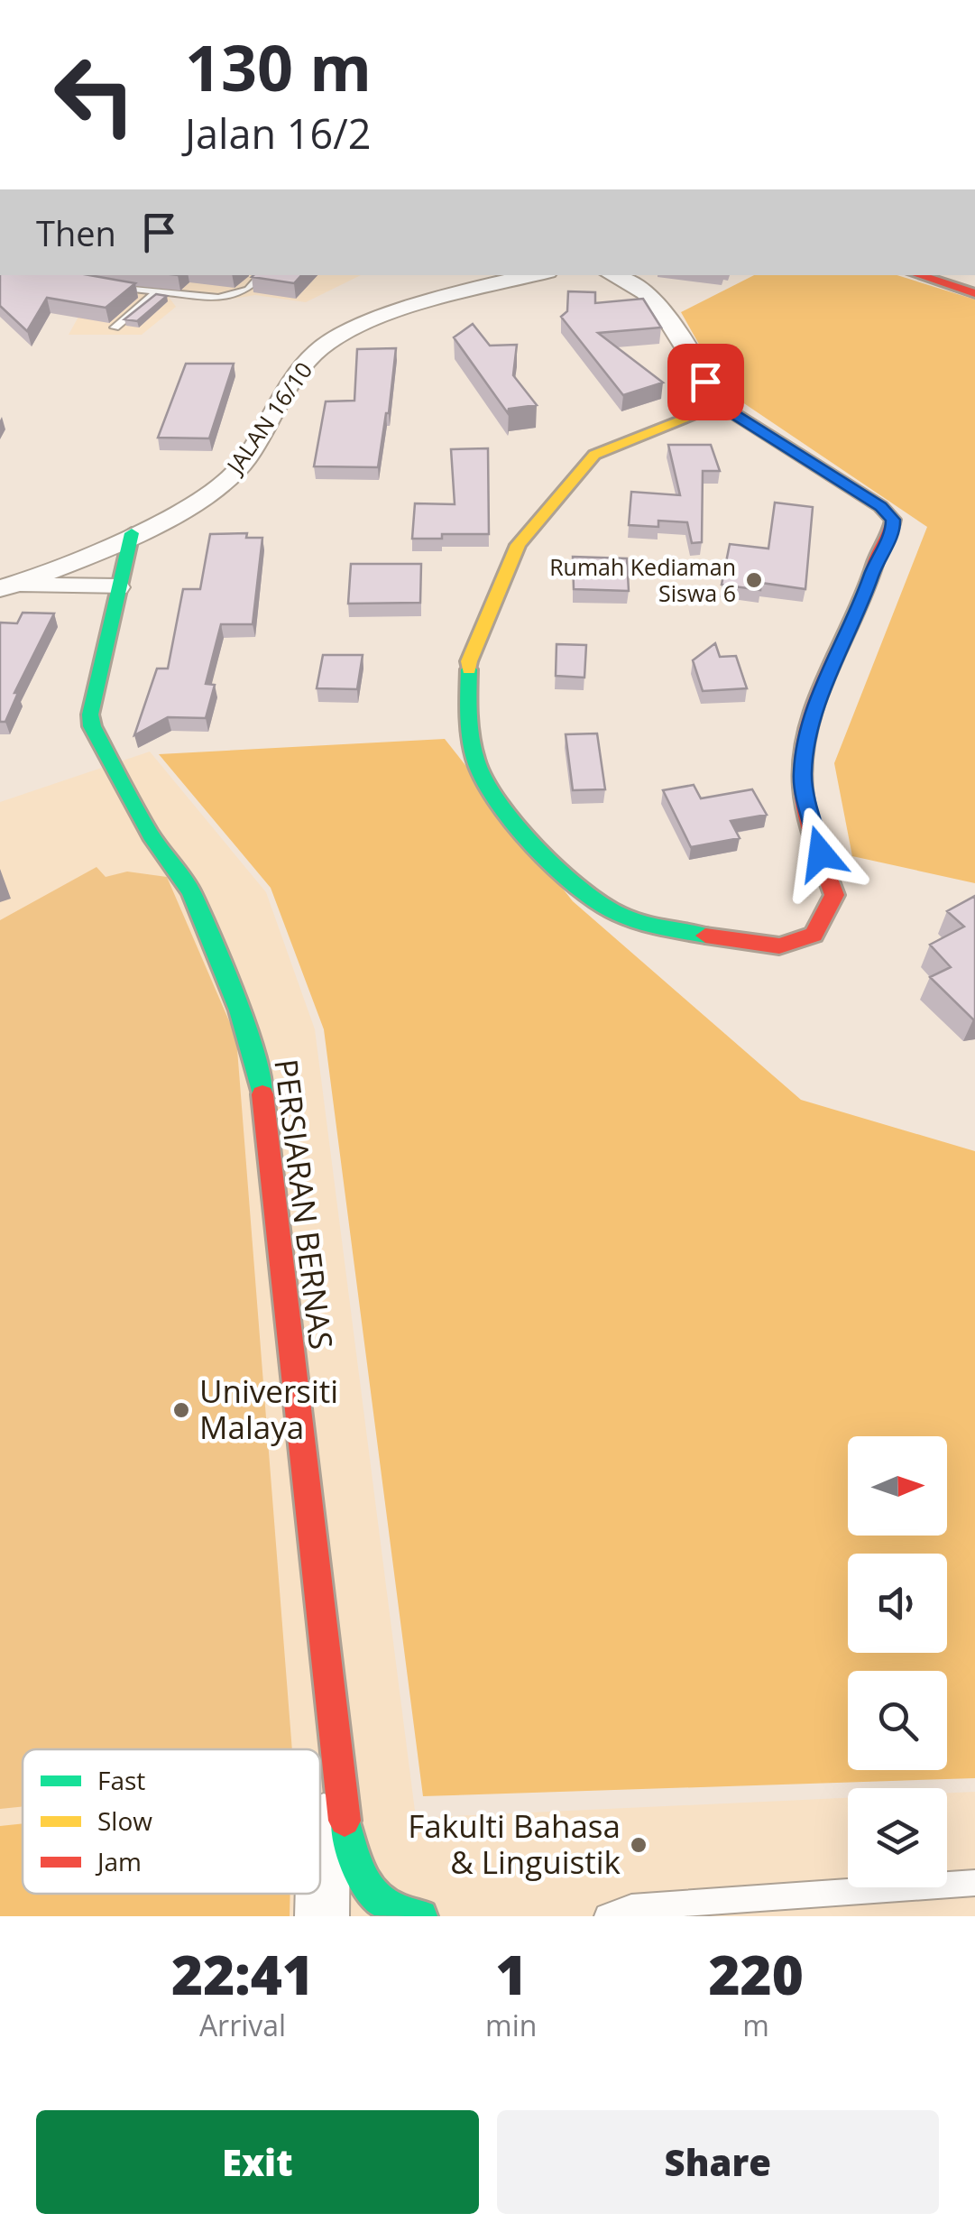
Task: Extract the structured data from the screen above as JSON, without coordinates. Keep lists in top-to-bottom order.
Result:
{
  "streets": {
    "street": ["JALAN 16/10", "PERSIARAN BERNAS"]
  },
  "crossings": [
    ["JALAN 16/10", "PERSIARAN BERNAS"]
  ],
  "places": ["Rumah Kediaman Siswa 6", "Universiti Malaya", "Fakulti Bahasa & Linguistik"],
  "legend": ["Fast", "Slow", "Jam"],
  "north": "right",
  "page": {
    "turn": ["130 m", "Jalan 16/2"],
    "then": "Then",
    "eta": [
      "22:41",
      "Arrival",
      "1",
      "min",
      "220",
      "m"
    ],
    "buttons": ["Exit", "Share"]
  }
}
